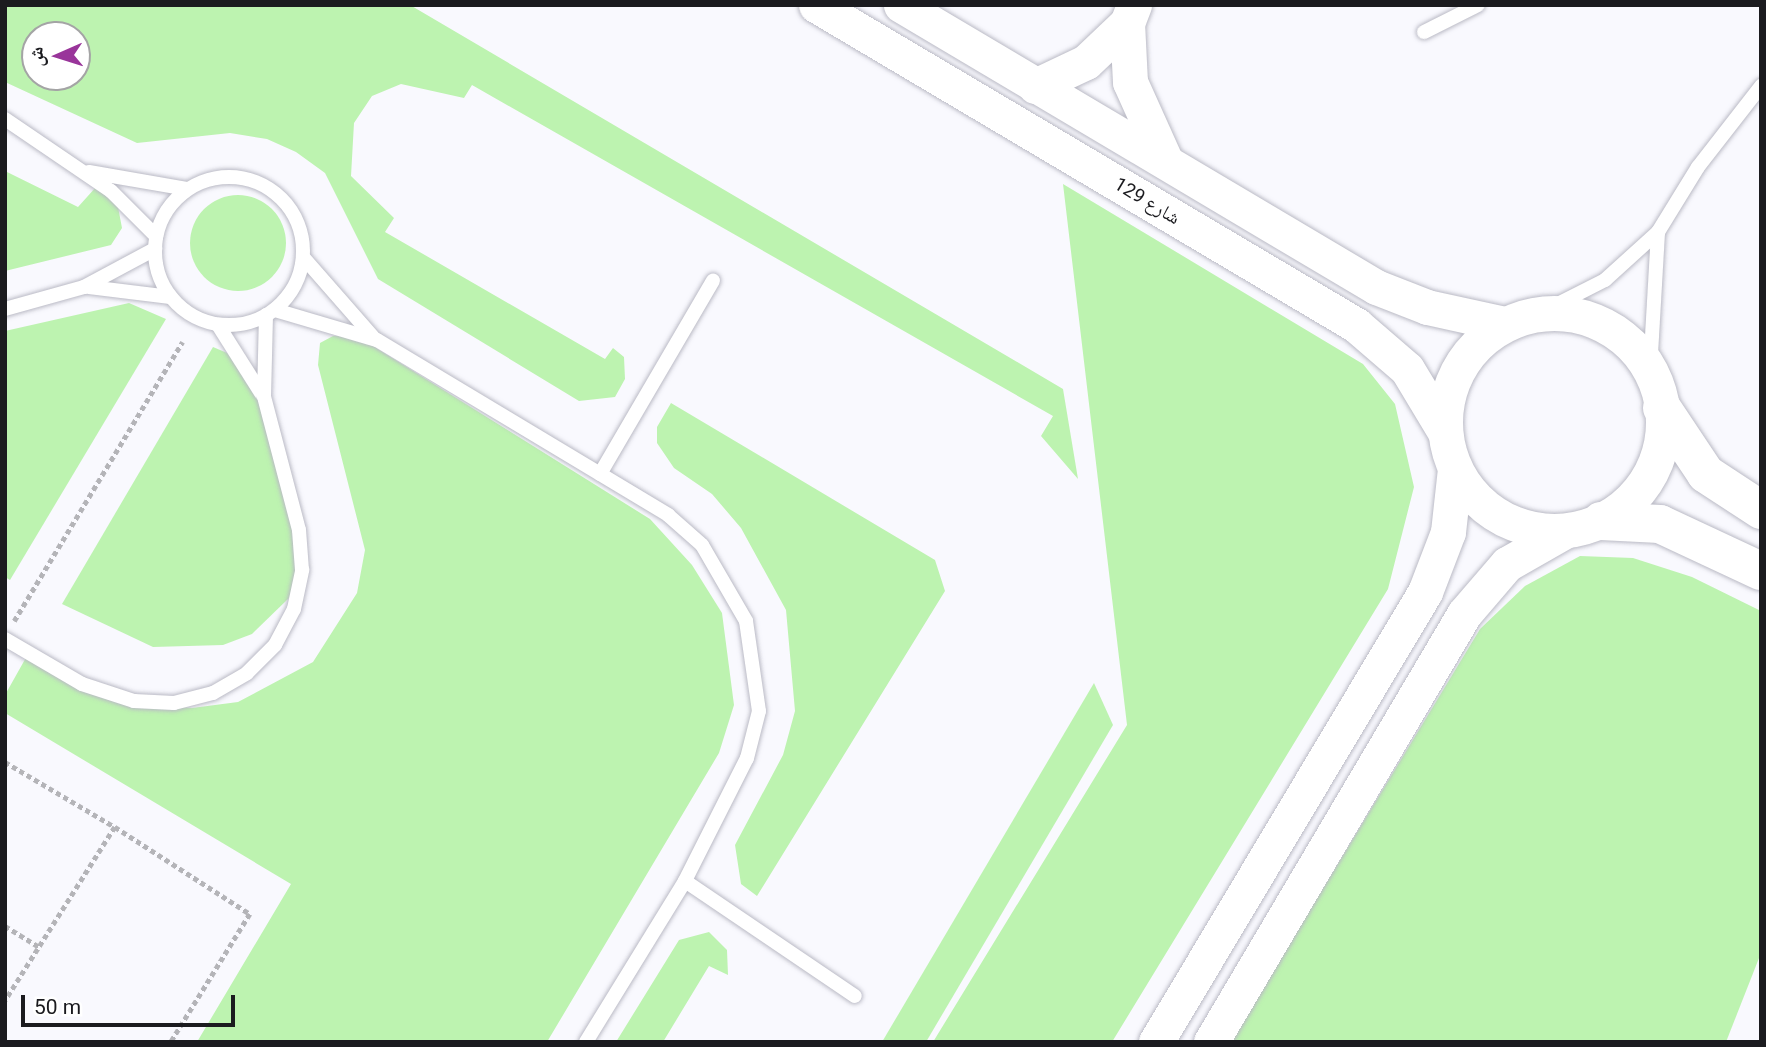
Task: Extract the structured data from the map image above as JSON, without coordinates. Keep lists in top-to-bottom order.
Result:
{
  "streets": {
    "street": ["شارع 129"]
  },
  "scale_bar": "50 m",
  "north": "left"
}
